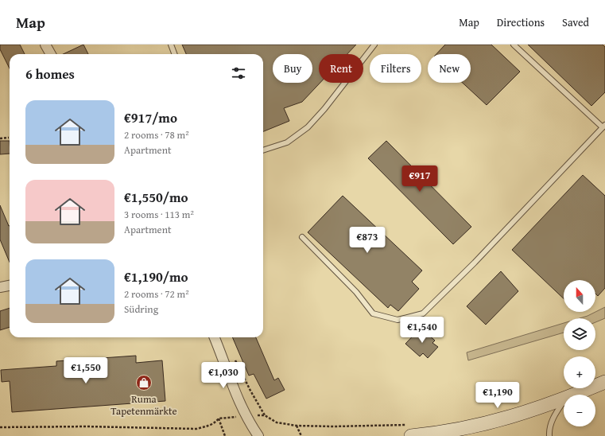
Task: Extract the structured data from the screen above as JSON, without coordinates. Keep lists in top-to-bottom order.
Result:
{
  "places": {
    "shop": ["Ruma Tapetenmärkte"]
  },
  "north": "top",
  "page": {
    "header": "Map",
    "nav": ["Map", "Directions", "Saved"],
    "chip": [
      "Buy",
      "Rent",
      "Filters",
      "New"
    ],
    "heading": "6 homes",
    "list": [
      {
        "name": "€917/mo",
        "note": "2 rooms · 78 m² · Apartment"
      },
      {
        "name": "€1,550/mo",
        "note": "3 rooms · 113 m² · Apartment"
      },
      {
        "name": "€1,190/mo",
        "note": "2 rooms · 72 m² · Südring"
      }
    ],
    "price": [
      "€917",
      "€873",
      "€1,540",
      "€1,550",
      "€1,030",
      "€1,190"
    ],
    "map_buttons": ["+", "−"]
  }
}
